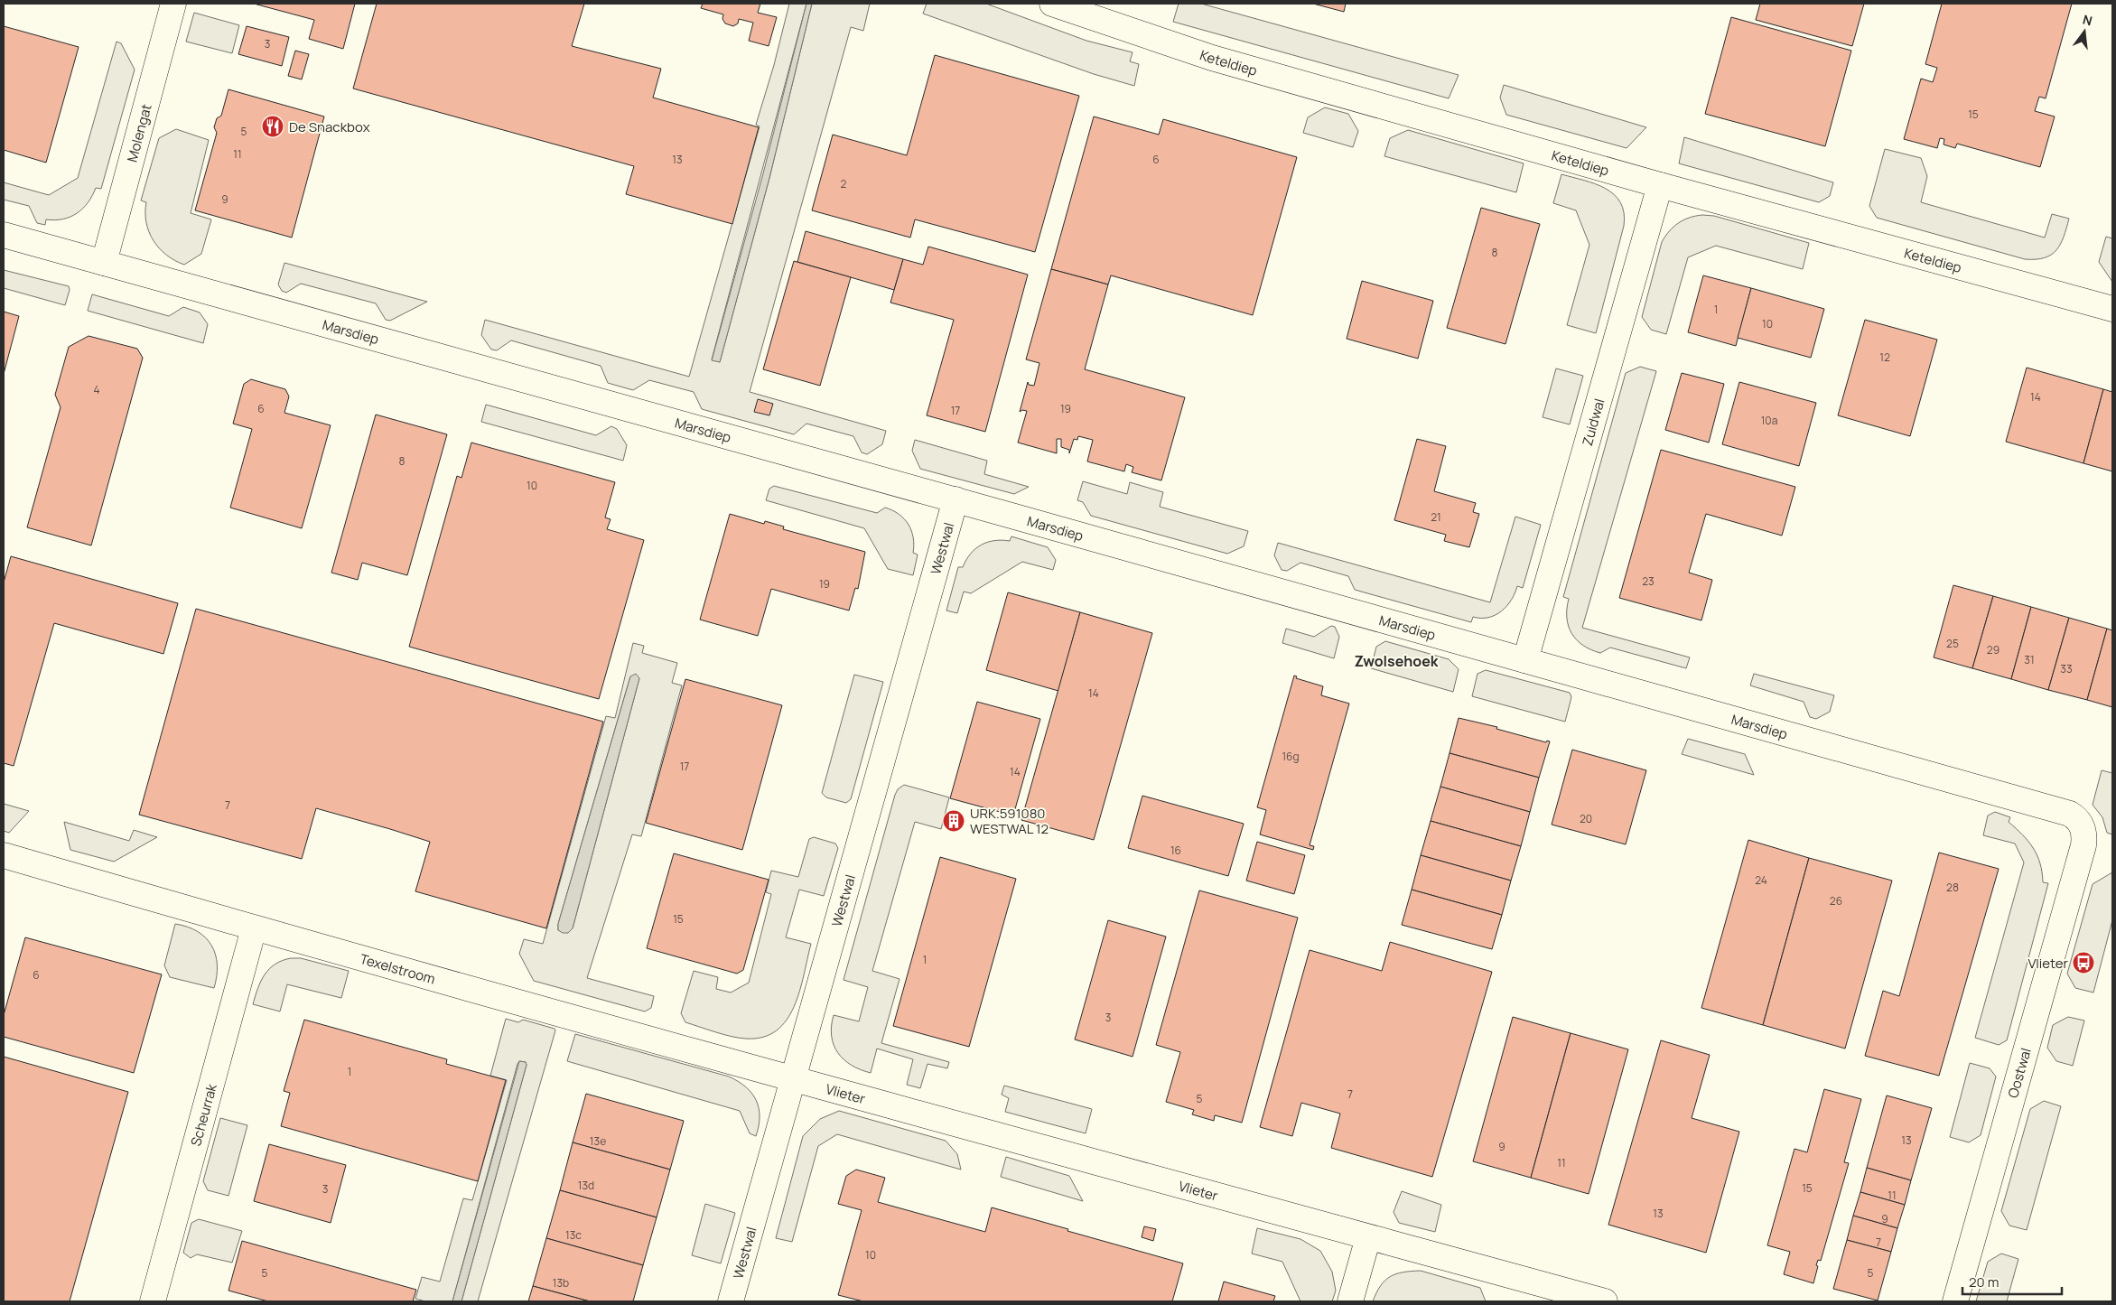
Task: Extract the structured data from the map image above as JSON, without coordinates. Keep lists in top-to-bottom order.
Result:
{
  "streets": {
    "street": [
      "Keteldiep",
      "Molengat",
      "Marsdiep",
      "Zuidwal",
      "Westwal",
      "Texelstroom",
      "Oostwal",
      "Vlieter",
      "Scheurrak"
    ]
  },
  "crossings": [
    ["Keteldiep", "Zuidwal"],
    ["Molengat", "Marsdiep"],
    ["Marsdiep", "Zuidwal"],
    ["Marsdiep", "Westwal"],
    ["Marsdiep", "Oostwal"],
    ["Westwal", "Texelstroom"],
    ["Westwal", "Vlieter"],
    ["Texelstroom", "Vlieter"],
    ["Texelstroom", "Scheurrak"]
  ],
  "districts": ["Zwolsehoek"],
  "places": {
    "restaurant": ["De Snackbox"],
    "building": ["URK.591080 WESTWAL 12"],
    "bus stop": ["Vlieter"]
  },
  "house_numbers": [
    "3",
    "15",
    "5",
    "11",
    "13",
    "6",
    "2",
    "9",
    "8",
    "1",
    "10",
    "12",
    "4",
    "14",
    "6",
    "19",
    "17",
    "10a",
    "8",
    "10",
    "21",
    "23",
    "19",
    "25",
    "29",
    "31",
    "33",
    "14",
    "16g",
    "17",
    "14",
    "7",
    "20",
    "16",
    "24",
    "28",
    "26",
    "15",
    "1",
    "6",
    "3",
    "1",
    "7",
    "5",
    "13",
    "13e",
    "9",
    "11",
    "13d",
    "15",
    "3",
    "11",
    "13",
    "9",
    "13c",
    "7",
    "10",
    "5",
    "5",
    "13b"
  ],
  "scale_bar": "20 m",
  "north": "top"
}
